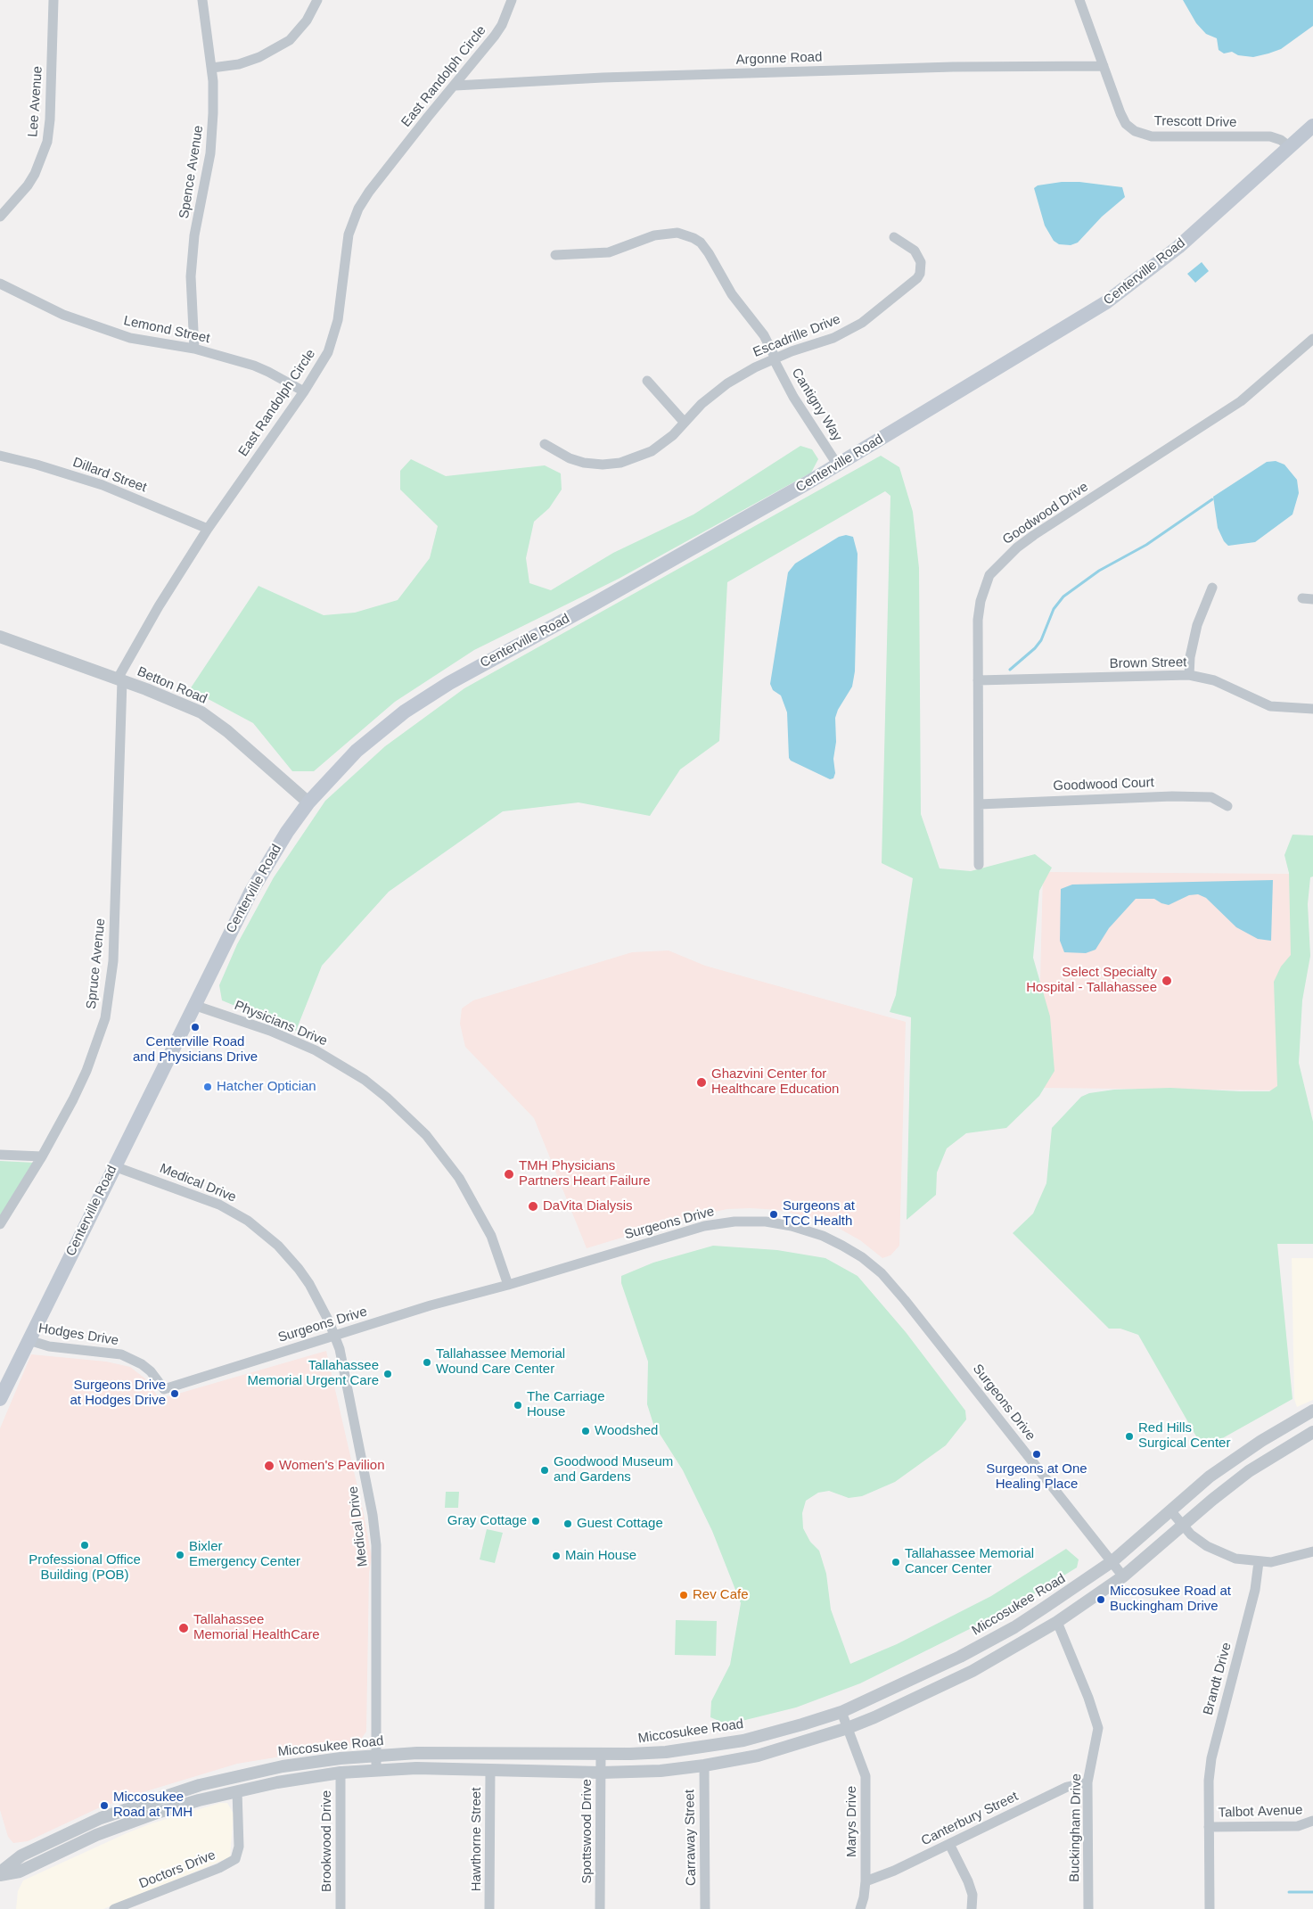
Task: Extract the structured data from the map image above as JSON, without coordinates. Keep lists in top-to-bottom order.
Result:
{
  "streets": {
    "main road": ["Centerville Road"],
    "street": [
      "Argonne Road",
      "East Randolph Circle",
      "Lee Avenue",
      "Trescott Drive",
      "Spence Avenue",
      "Lemond Street",
      "Escadrille Drive",
      "Cantigny Way",
      "Dillard Street",
      "Goodwood Drive",
      "Brown Street",
      "Betton Road",
      "Goodwood Court",
      "Spruce Avenue",
      "Physicians Drive",
      "Medical Drive",
      "Surgeons Drive",
      "Hodges Drive",
      "Miccosukee Road",
      "Brandt Drive",
      "Talbot Avenue",
      "Canterbury Street",
      "Marys Drive",
      "Buckingham Drive",
      "Spottswood Drive",
      "Carraway Street",
      "Hawthorne Street",
      "Brookwood Drive",
      "Doctors Drive"
    ]
  },
  "crossings": [
    ["Argonne Road", "East Randolph Circle"],
    ["Argonne Road", "Trescott Drive"],
    ["East Randolph Circle", "Lemond Street"],
    ["East Randolph Circle", "Dillard Street"],
    ["East Randolph Circle", "Betton Road"],
    ["East Randolph Circle", "Spruce Avenue"],
    ["Trescott Drive", "Centerville Road"],
    ["Spence Avenue", "Lemond Street"],
    ["Centerville Road", "Cantigny Way"],
    ["Centerville Road", "Betton Road"],
    ["Centerville Road", "Physicians Drive"],
    ["Centerville Road", "Medical Drive"],
    ["Centerville Road", "Hodges Drive"],
    ["Escadrille Drive", "Cantigny Way"],
    ["Goodwood Drive", "Brown Street"],
    ["Goodwood Drive", "Goodwood Court"],
    ["Betton Road", "Spruce Avenue"],
    ["Physicians Drive", "Surgeons Drive"],
    ["Medical Drive", "Surgeons Drive"],
    ["Medical Drive", "Miccosukee Road"],
    ["Surgeons Drive", "Hodges Drive"],
    ["Surgeons Drive", "Miccosukee Road"],
    ["Miccosukee Road", "Marys Drive"],
    ["Miccosukee Road", "Buckingham Drive"],
    ["Miccosukee Road", "Spottswood Drive"],
    ["Miccosukee Road", "Carraway Street"],
    ["Miccosukee Road", "Hawthorne Street"],
    ["Miccosukee Road", "Brookwood Drive"],
    ["Miccosukee Road", "Doctors Drive"],
    ["Brandt Drive", "Talbot Avenue"],
    ["Canterbury Street", "Marys Drive"],
    ["Canterbury Street", "Buckingham Drive"]
  ],
  "places": [
    "Select Specialty Hospital - Tallahassee",
    "Centerville Road and Physicians Drive",
    "Ghazvini Center for Healthcare Education",
    "Hatcher Optician",
    "TMH Physicians Partners Heart Failure",
    "DaVita Dialysis",
    "Surgeons at TCC Health",
    "Tallahassee Memorial Wound Care Center",
    "Tallahassee Memorial Urgent Care",
    "Surgeons Drive at Hodges Drive",
    "The Carriage House",
    "Woodshed",
    "Red Hills Surgical Center",
    "Surgeons at One Healing Place",
    "Women's Pavilion",
    "Goodwood Museum and Gardens",
    "Gray Cottage",
    "Guest Cottage",
    "Professional Office Building (POB)",
    "Bixler Emergency Center",
    "Main House",
    "Tallahassee Memorial Cancer Center",
    "Rev Cafe",
    "Miccosukee Road at Buckingham Drive",
    "Tallahassee Memorial HealthCare",
    "Miccosukee Road at TMH"
  ]
}
